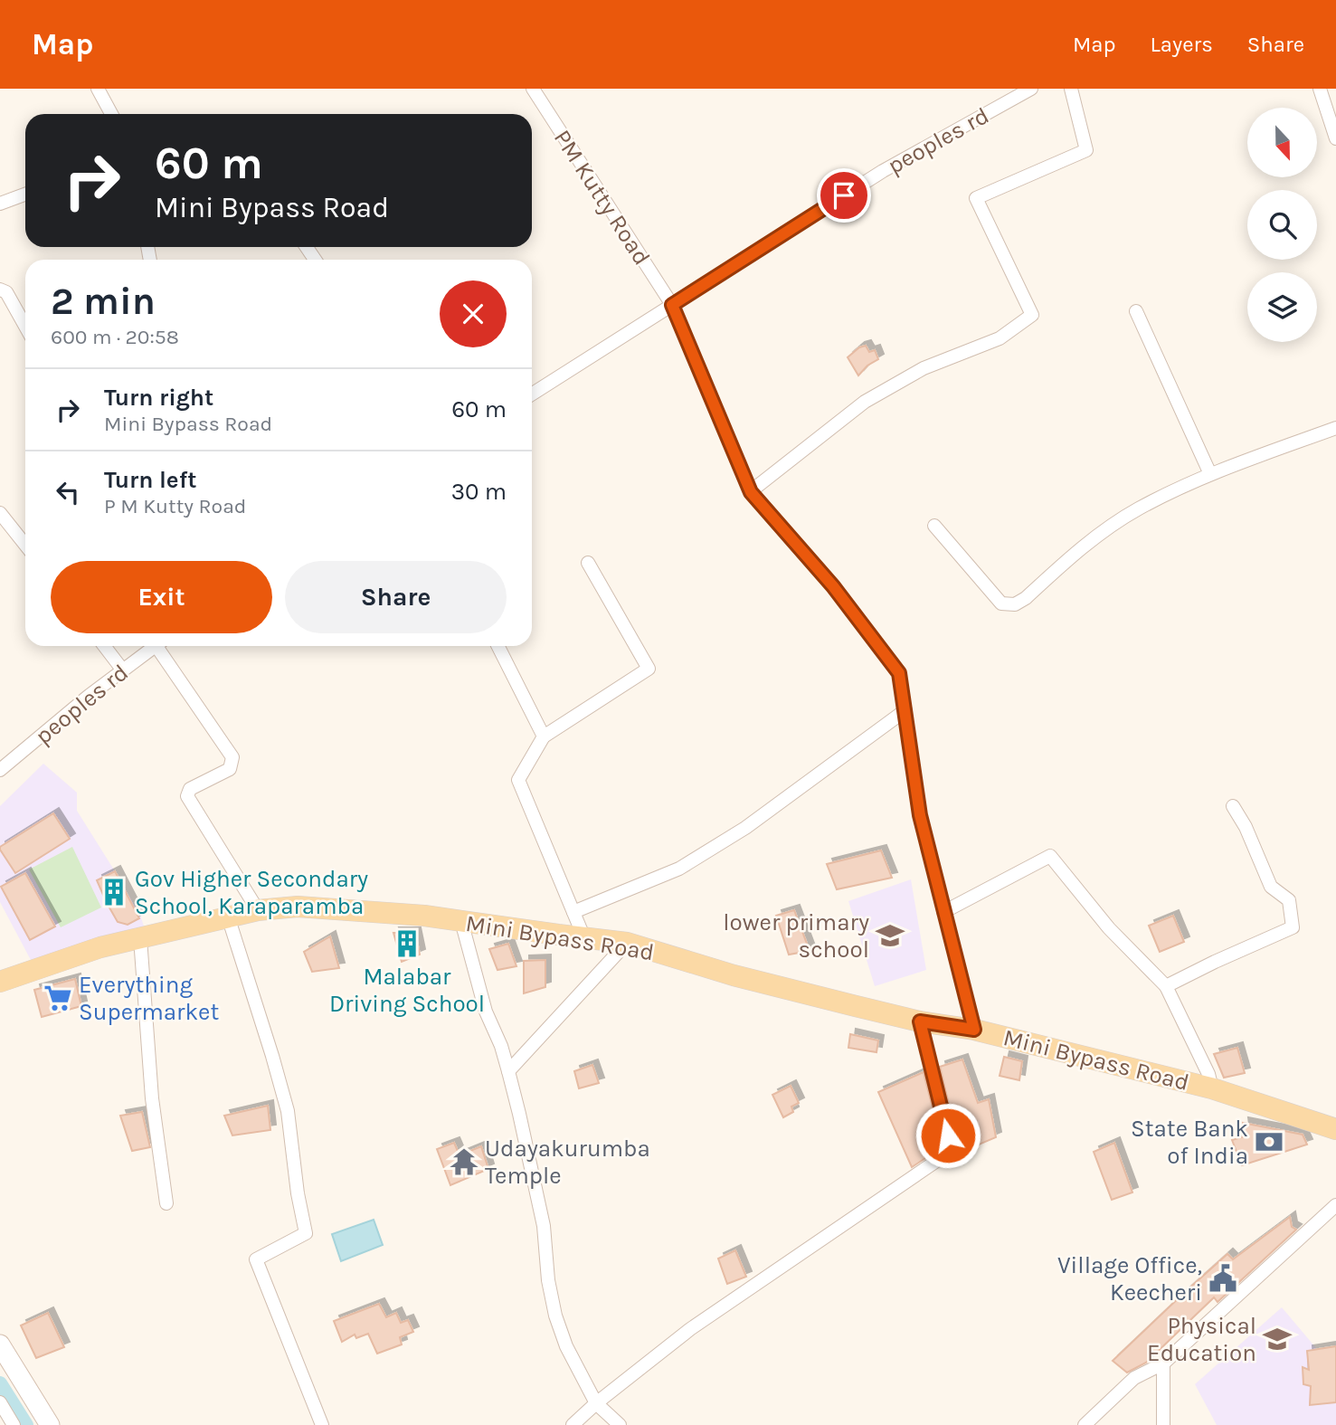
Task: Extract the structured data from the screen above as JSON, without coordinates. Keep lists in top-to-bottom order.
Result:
{
  "streets": {
    "main road": ["Mini Bypass Road"],
    "street": ["peoples rd", "PM Kutty Road"]
  },
  "crossings": [
    ["peoples rd", "PM Kutty Road"],
    ["PM Kutty Road", "Mini Bypass Road"]
  ],
  "places": {
    "building": ["Gov Higher Secondary School, Karaparamba", "Malabar Driving School"],
    "school or university": ["lower primary school", "Physical Education"],
    "supermarket": ["Everything Supermarket"],
    "bank": ["State Bank of India"],
    "temple": ["Udayakurumba Temple"],
    "public building": ["Village Office, Keecheri"]
  },
  "north": "bottom",
  "page": {
    "header": "Map",
    "nav": ["Map", "Layers", "Share"],
    "turn": ["60 m", "Mini Bypass Road"],
    "heading": ["2 min", "600 m · 20:58"],
    "list": [
      {
        "name": "Turn right",
        "note": "Mini Bypass Road",
        "value": "60 m"
      },
      {
        "name": "Turn left",
        "note": "P M Kutty Road",
        "value": "30 m"
      }
    ],
    "buttons": ["Exit", "Share"]
  }
}
